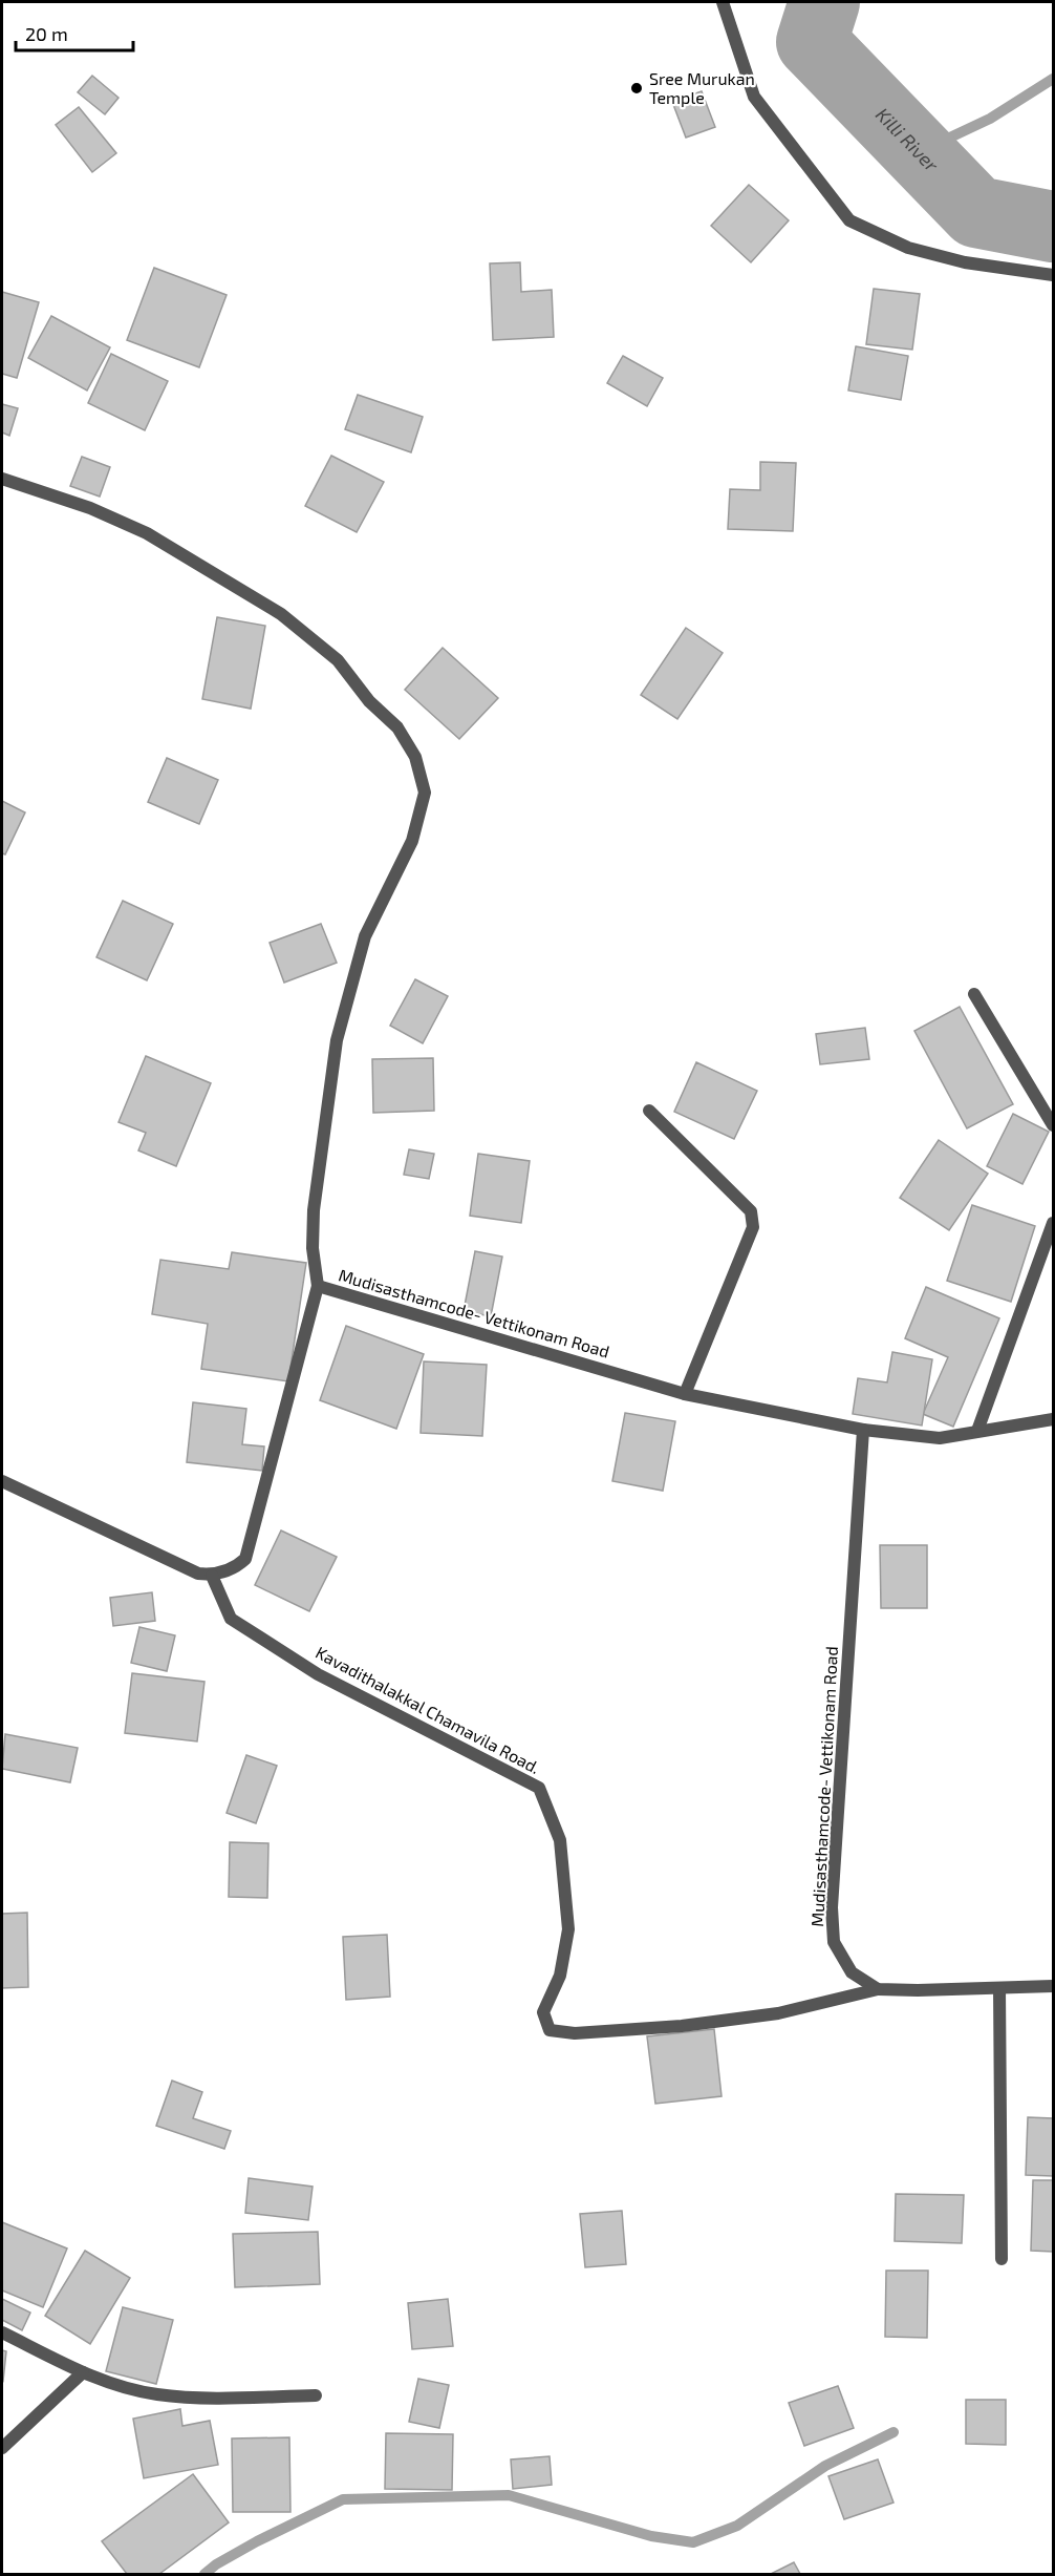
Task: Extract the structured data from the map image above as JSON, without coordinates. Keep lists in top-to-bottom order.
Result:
{
  "streets": {
    "street": ["Mudisasthamcode- Vettikonam Road", "Kavadithalakkal Chamavila Road."]
  },
  "crossings": [
    ["Mudisasthamcode- Vettikonam Road", "Kavadithalakkal Chamavila Road."]
  ],
  "water": ["Killi River"],
  "places": ["Sree Murukan Temple"],
  "scale_bar": "20 m"
}
